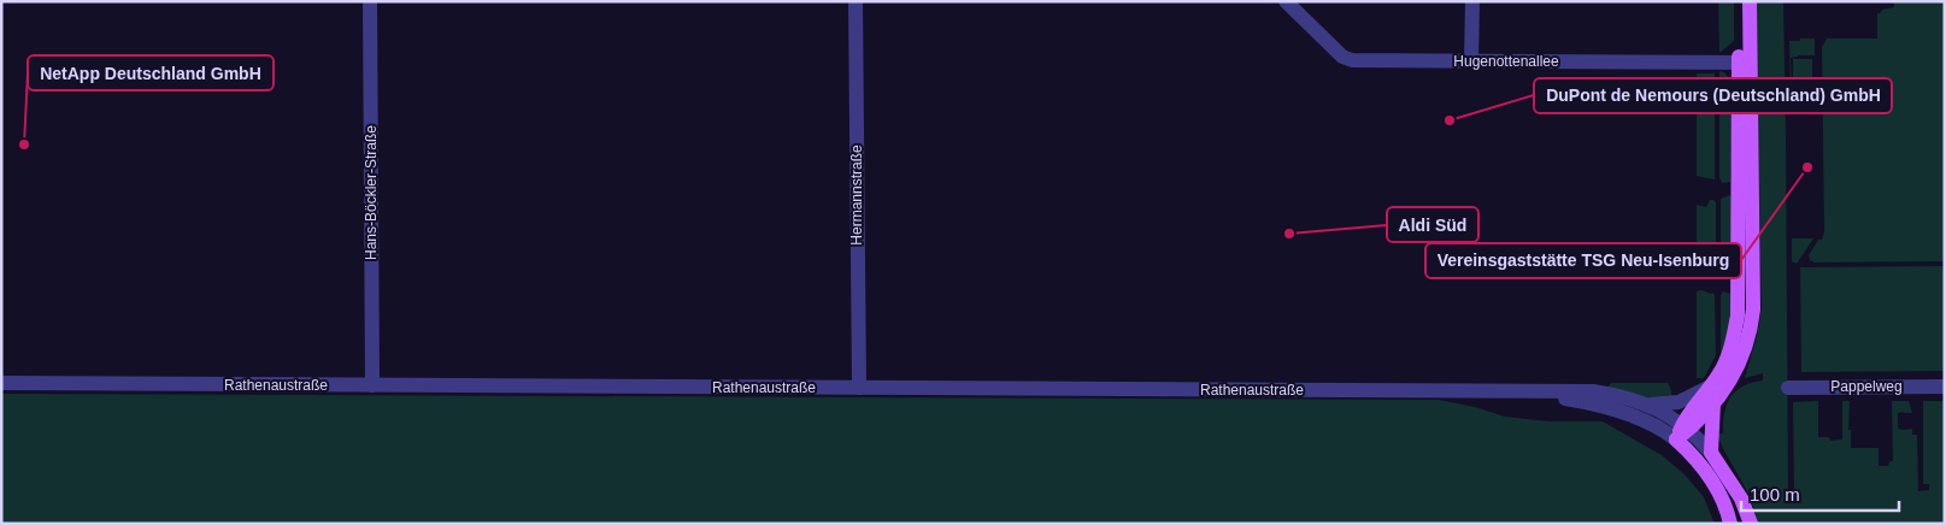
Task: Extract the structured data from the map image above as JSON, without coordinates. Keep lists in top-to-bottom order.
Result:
{
  "streets": {
    "street": [
      "Hugenottenallee",
      "Hans-Böckler-Straße",
      "Hermannstraße",
      "Rathenaustraße",
      "Pappelweg"
    ]
  },
  "crossings": [
    ["Hans-Böckler-Straße", "Rathenaustraße"],
    ["Hermannstraße", "Rathenaustraße"]
  ],
  "places": [
    "DuPont de Nemours (Deutschland) GmbH",
    "NetApp Deutschland GmbH",
    "Vereinsgaststätte TSG Neu-Isenburg",
    "Aldi Süd"
  ],
  "scale_bar": "100 m"
}
